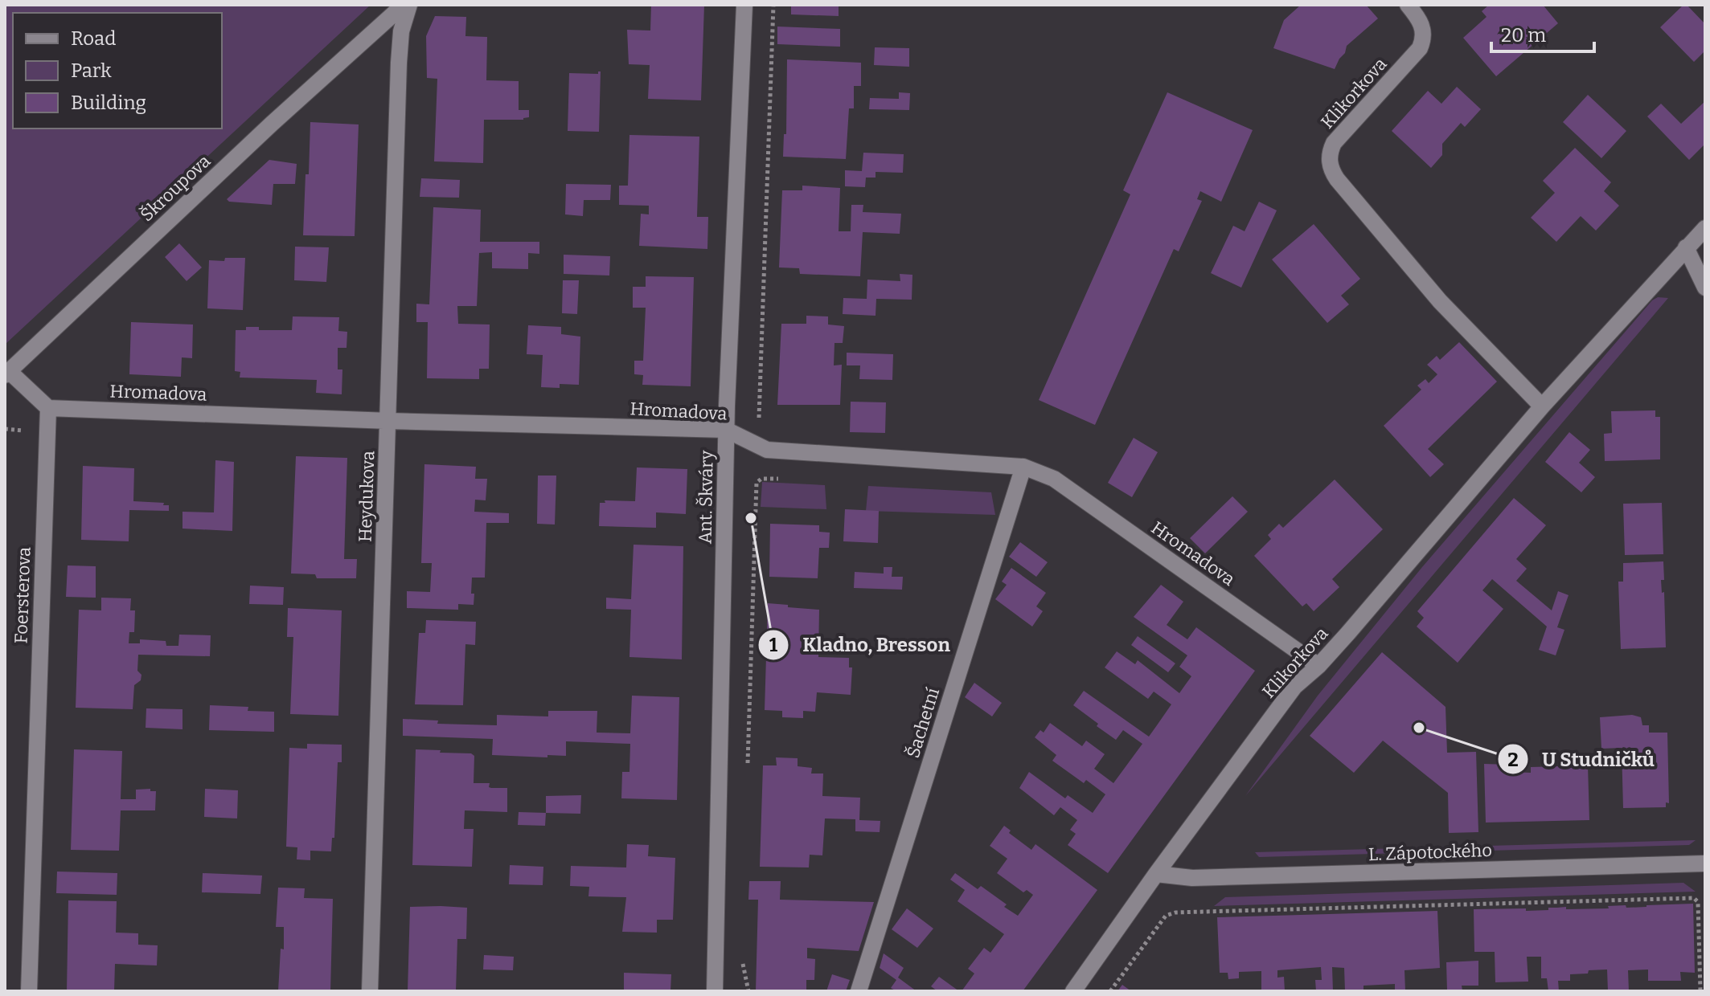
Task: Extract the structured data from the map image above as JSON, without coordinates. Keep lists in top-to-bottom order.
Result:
{
  "streets": {
    "street": [
      "Klikorkova",
      "Škroupova",
      "Hromadova",
      "Heydukova",
      "Ant. Škváry",
      "Foersterova",
      "Šachetní",
      "L. Zápotockého"
    ]
  },
  "crossings": [
    ["Klikorkova", "Hromadova"],
    ["Klikorkova", "L. Zápotockého"],
    ["Hromadova", "Heydukova"],
    ["Hromadova", "Ant. Škváry"],
    ["Hromadova", "Foersterova"],
    ["Hromadova", "Šachetní"]
  ],
  "places": ["Kladno, Bresson", "U Studničků"],
  "legend": ["Road", "Park", "Building"],
  "scale_bar": "20 m"
}
